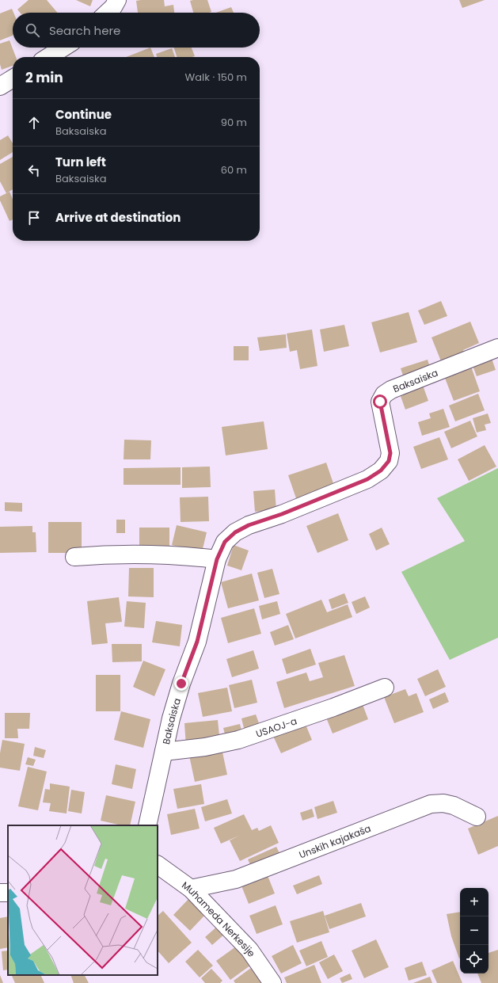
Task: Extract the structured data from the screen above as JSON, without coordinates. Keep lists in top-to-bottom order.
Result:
{
  "streets": {
    "street": [
      "Baksaiska",
      "USAOJ-a",
      "Unskih kajakaša",
      "Muhameda Nerkesije"
    ]
  },
  "crossings": [
    ["Baksaiska", "USAOJ-a"],
    ["Unskih kajakaša", "Muhameda Nerkesije"]
  ],
  "page": {
    "search": "Search here",
    "heading": ["2 min", "Walk · 150 m"],
    "list": [
      ["Continue", "Baksaiska", "90 m"],
      ["Turn left", "Baksaiska", "60 m"],
      "Arrive at destination"
    ],
    "map_buttons": ["+", "−"]
  }
}
